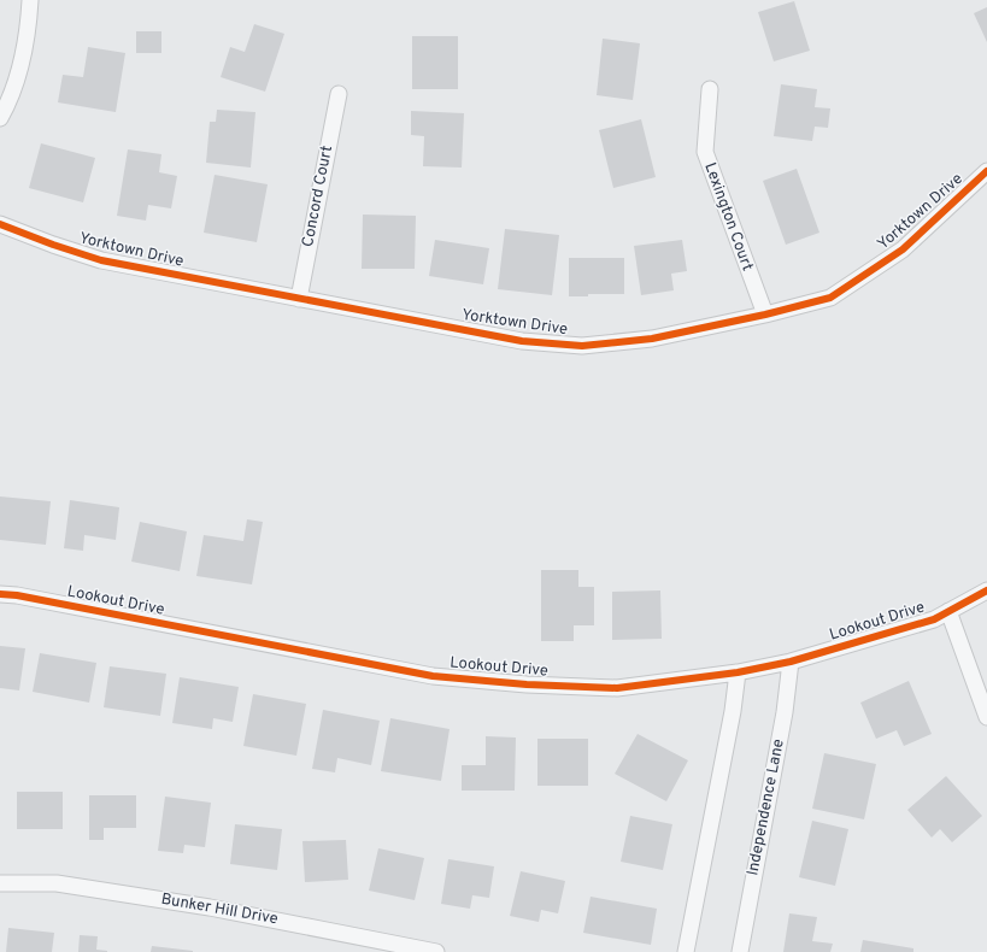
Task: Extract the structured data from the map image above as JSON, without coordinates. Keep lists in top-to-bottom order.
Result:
{
  "streets": {
    "street": [
      "Concord Court",
      "Yorktown Drive",
      "Lexington Court",
      "Lookout Drive",
      "Independence Lane",
      "Bunker Hill Drive"
    ]
  },
  "crossings": [
    ["Concord Court", "Yorktown Drive"],
    ["Yorktown Drive", "Lexington Court"],
    ["Lookout Drive", "Independence Lane"]
  ]
}
